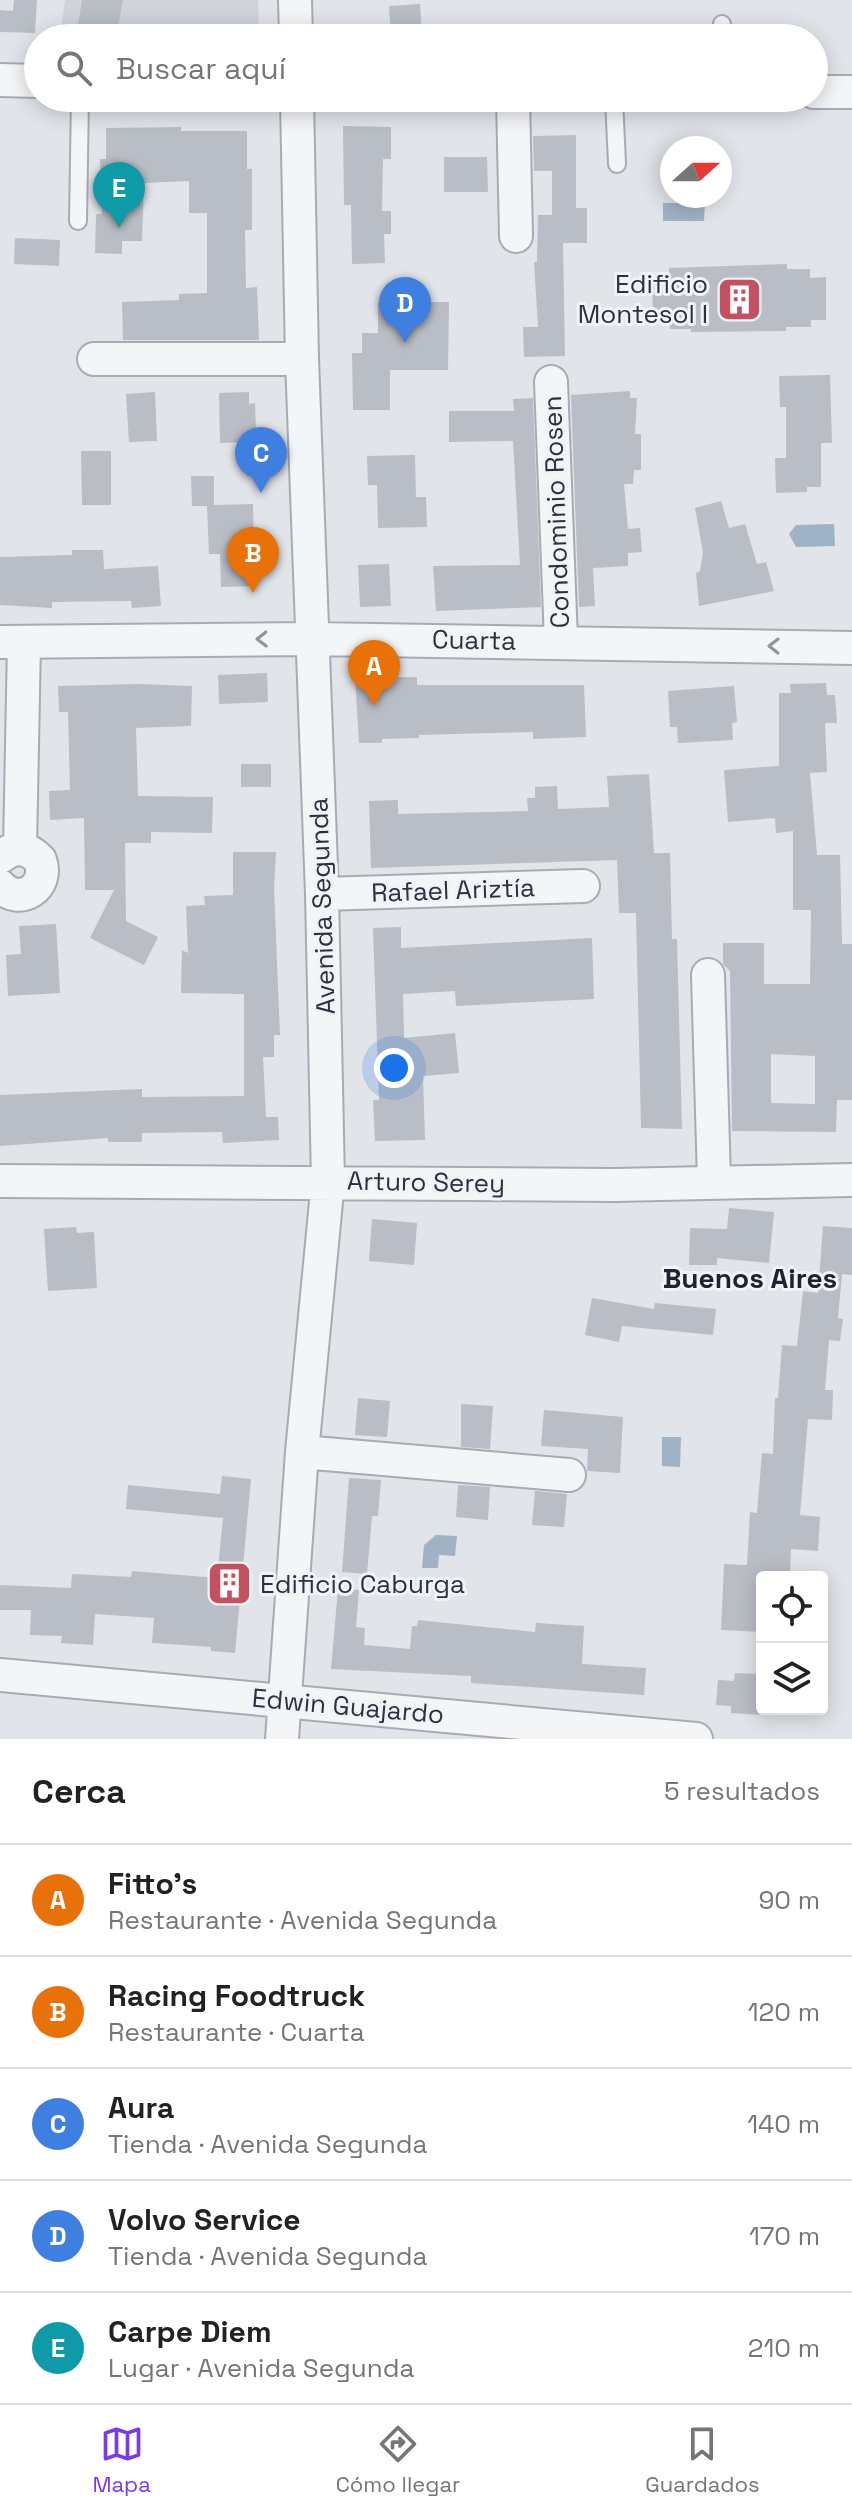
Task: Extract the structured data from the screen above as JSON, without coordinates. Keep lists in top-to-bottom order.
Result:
{
  "streets": {
    "street": [
      "Condominio Rosen",
      "Cuarta",
      "Rafael Ariztía",
      "Avenida Segunda",
      "Arturo Serey",
      "Edwin Guajardo"
    ]
  },
  "crossings": [
    ["Condominio Rosen", "Cuarta"],
    ["Cuarta", "Avenida Segunda"],
    ["Rafael Ariztía", "Avenida Segunda"],
    ["Avenida Segunda", "Arturo Serey"],
    ["Avenida Segunda", "Edwin Guajardo"]
  ],
  "districts": ["Buenos Aires"],
  "places": {
    "building": ["Edificio Montesol I", "Edificio Caburga"]
  },
  "north": "right",
  "page": {
    "search": "Buscar aquí",
    "pins": [
      "E",
      "D",
      "C",
      "B",
      "A"
    ],
    "heading": ["Cerca", "5 resultados"],
    "list": [
      {
        "mark": "A",
        "name": "Fitto's",
        "note": "Restaurante · Avenida Segunda",
        "value": "90 m"
      },
      {
        "mark": "B",
        "name": "Racing Foodtruck",
        "note": "Restaurante · Cuarta",
        "value": "120 m"
      },
      {
        "mark": "C",
        "name": "Aura",
        "note": "Tienda · Avenida Segunda",
        "value": "140 m"
      },
      {
        "mark": "D",
        "name": "Volvo Service",
        "note": "Tienda · Avenida Segunda",
        "value": "170 m"
      },
      {
        "mark": "E",
        "name": "Carpe Diem",
        "note": "Lugar · Avenida Segunda",
        "value": "210 m"
      }
    ],
    "nav": ["Mapa", "Cómo llegar", "Guardados"]
  }
}
